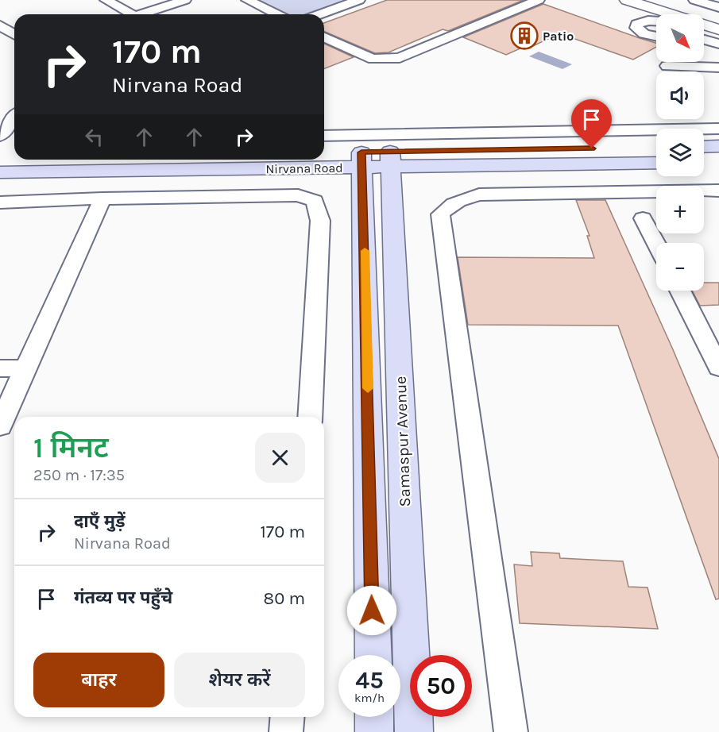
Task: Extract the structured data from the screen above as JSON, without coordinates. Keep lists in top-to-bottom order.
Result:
{
  "streets": {
    "main road": ["Nirvana Road", "Samaspur Avenue"]
  },
  "crossings": [
    ["Nirvana Road", "Samaspur Avenue"]
  ],
  "places": {
    "building": ["Patio"]
  },
  "north": "bottom right",
  "page": {
    "map_buttons": ["+", "−"],
    "turn": ["170 m", "Nirvana Road"],
    "heading": ["1 मिनट", "250 m · 17:35"],
    "list": [
      {
        "name": "दाएँ मुड़ें",
        "note": "Nirvana Road",
        "value": "170 m"
      },
      {
        "name": "गंतव्य पर पहुँचे",
        "value": "80 m"
      }
    ],
    "buttons": ["बाहर", "शेयर करें"],
    "speed": "45 km/h",
    "limit": "50"
  }
}
